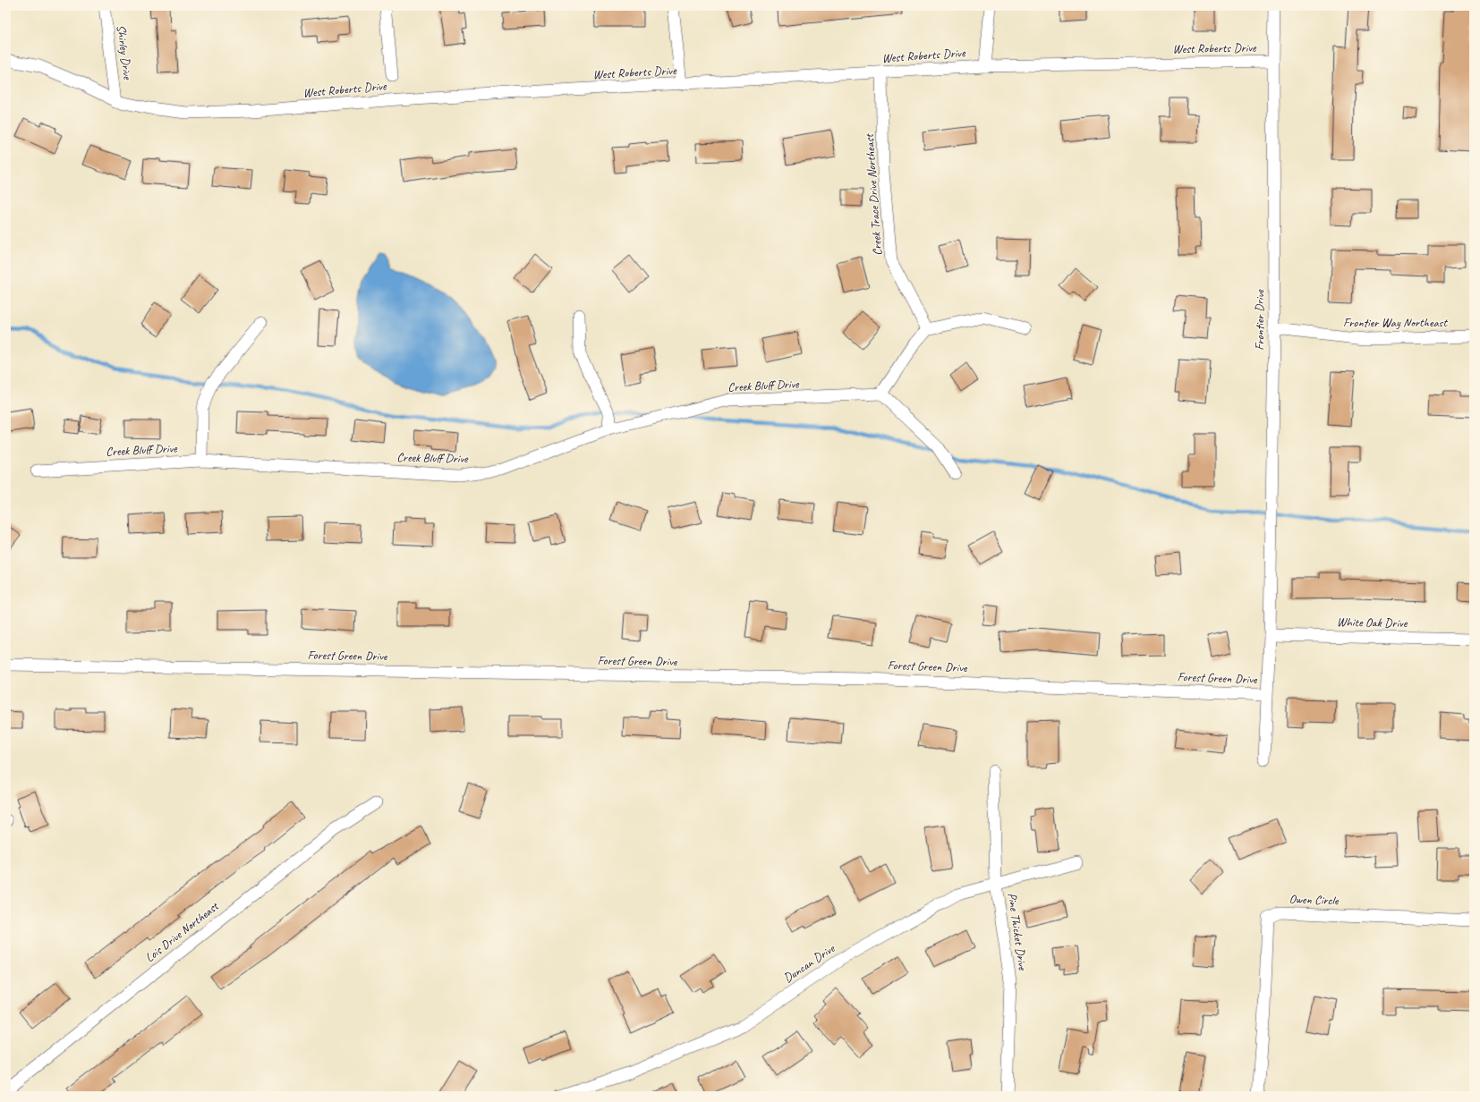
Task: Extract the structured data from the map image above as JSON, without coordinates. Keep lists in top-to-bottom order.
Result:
{
  "streets": {
    "street": [
      "West Roberts Drive",
      "Shirley Drive",
      "Creek Trace Drive Northeast",
      "Frontier Drive",
      "Frontier Way Northeast",
      "Creek Bluff Drive",
      "White Oak Drive",
      "Forest Green Drive",
      "Owen Circle",
      "Pine Thicket Drive",
      "Lois Drive Northeast",
      "Duncan Drive"
    ]
  },
  "crossings": [
    ["West Roberts Drive", "Shirley Drive"],
    ["West Roberts Drive", "Creek Trace Drive Northeast"],
    ["West Roberts Drive", "Frontier Drive"],
    ["Frontier Drive", "Frontier Way Northeast"],
    ["Frontier Drive", "White Oak Drive"],
    ["Frontier Drive", "Forest Green Drive"],
    ["Pine Thicket Drive", "Duncan Drive"]
  ]
}
